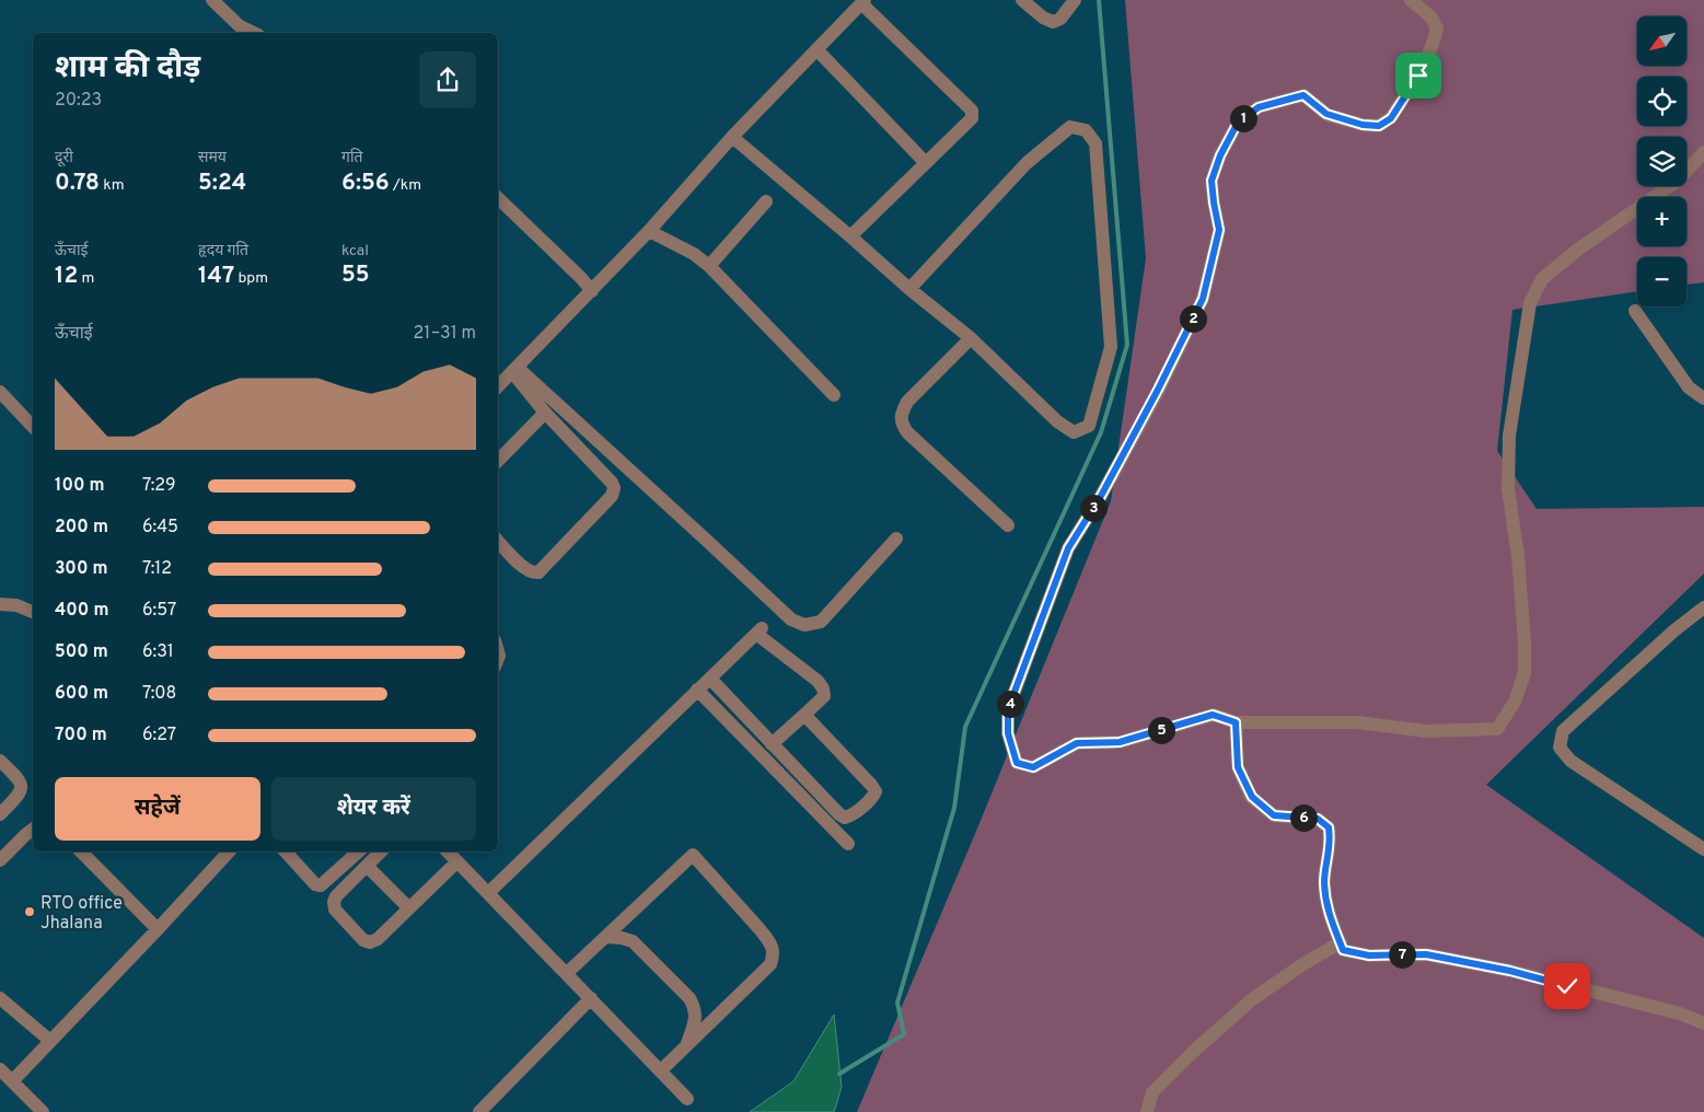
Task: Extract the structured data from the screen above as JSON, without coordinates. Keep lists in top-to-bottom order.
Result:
{
  "places": ["RTO office Jhalana"],
  "north": "bottom left",
  "page": {
    "map_buttons": ["+", "−"],
    "heading": ["शाम की दौड़", "20:23"],
    "pins": [
      "1",
      "2",
      "3",
      "4",
      "5",
      "6",
      "7"
    ],
    "stats": [
      ["दूरी", "0.78 km"],
      ["समय", "5:24"],
      ["गति", "6:56 /km"],
      ["ऊँचाई", "12 m"],
      ["हृदय गति", "147 bpm"],
      ["kcal", "55"]
    ],
    "chart": ["ऊँचाई", "21–31 m"],
    "list": [
      {
        "name": "100 m",
        "note": "7:29"
      },
      {
        "name": "200 m",
        "note": "6:45"
      },
      {
        "name": "300 m",
        "note": "7:12"
      },
      {
        "name": "400 m",
        "note": "6:57"
      },
      {
        "name": "500 m",
        "note": "6:31"
      },
      {
        "name": "600 m",
        "note": "7:08"
      },
      {
        "name": "700 m",
        "note": "6:27"
      }
    ],
    "buttons": ["सहेजें", "शेयर करें"]
  }
}
